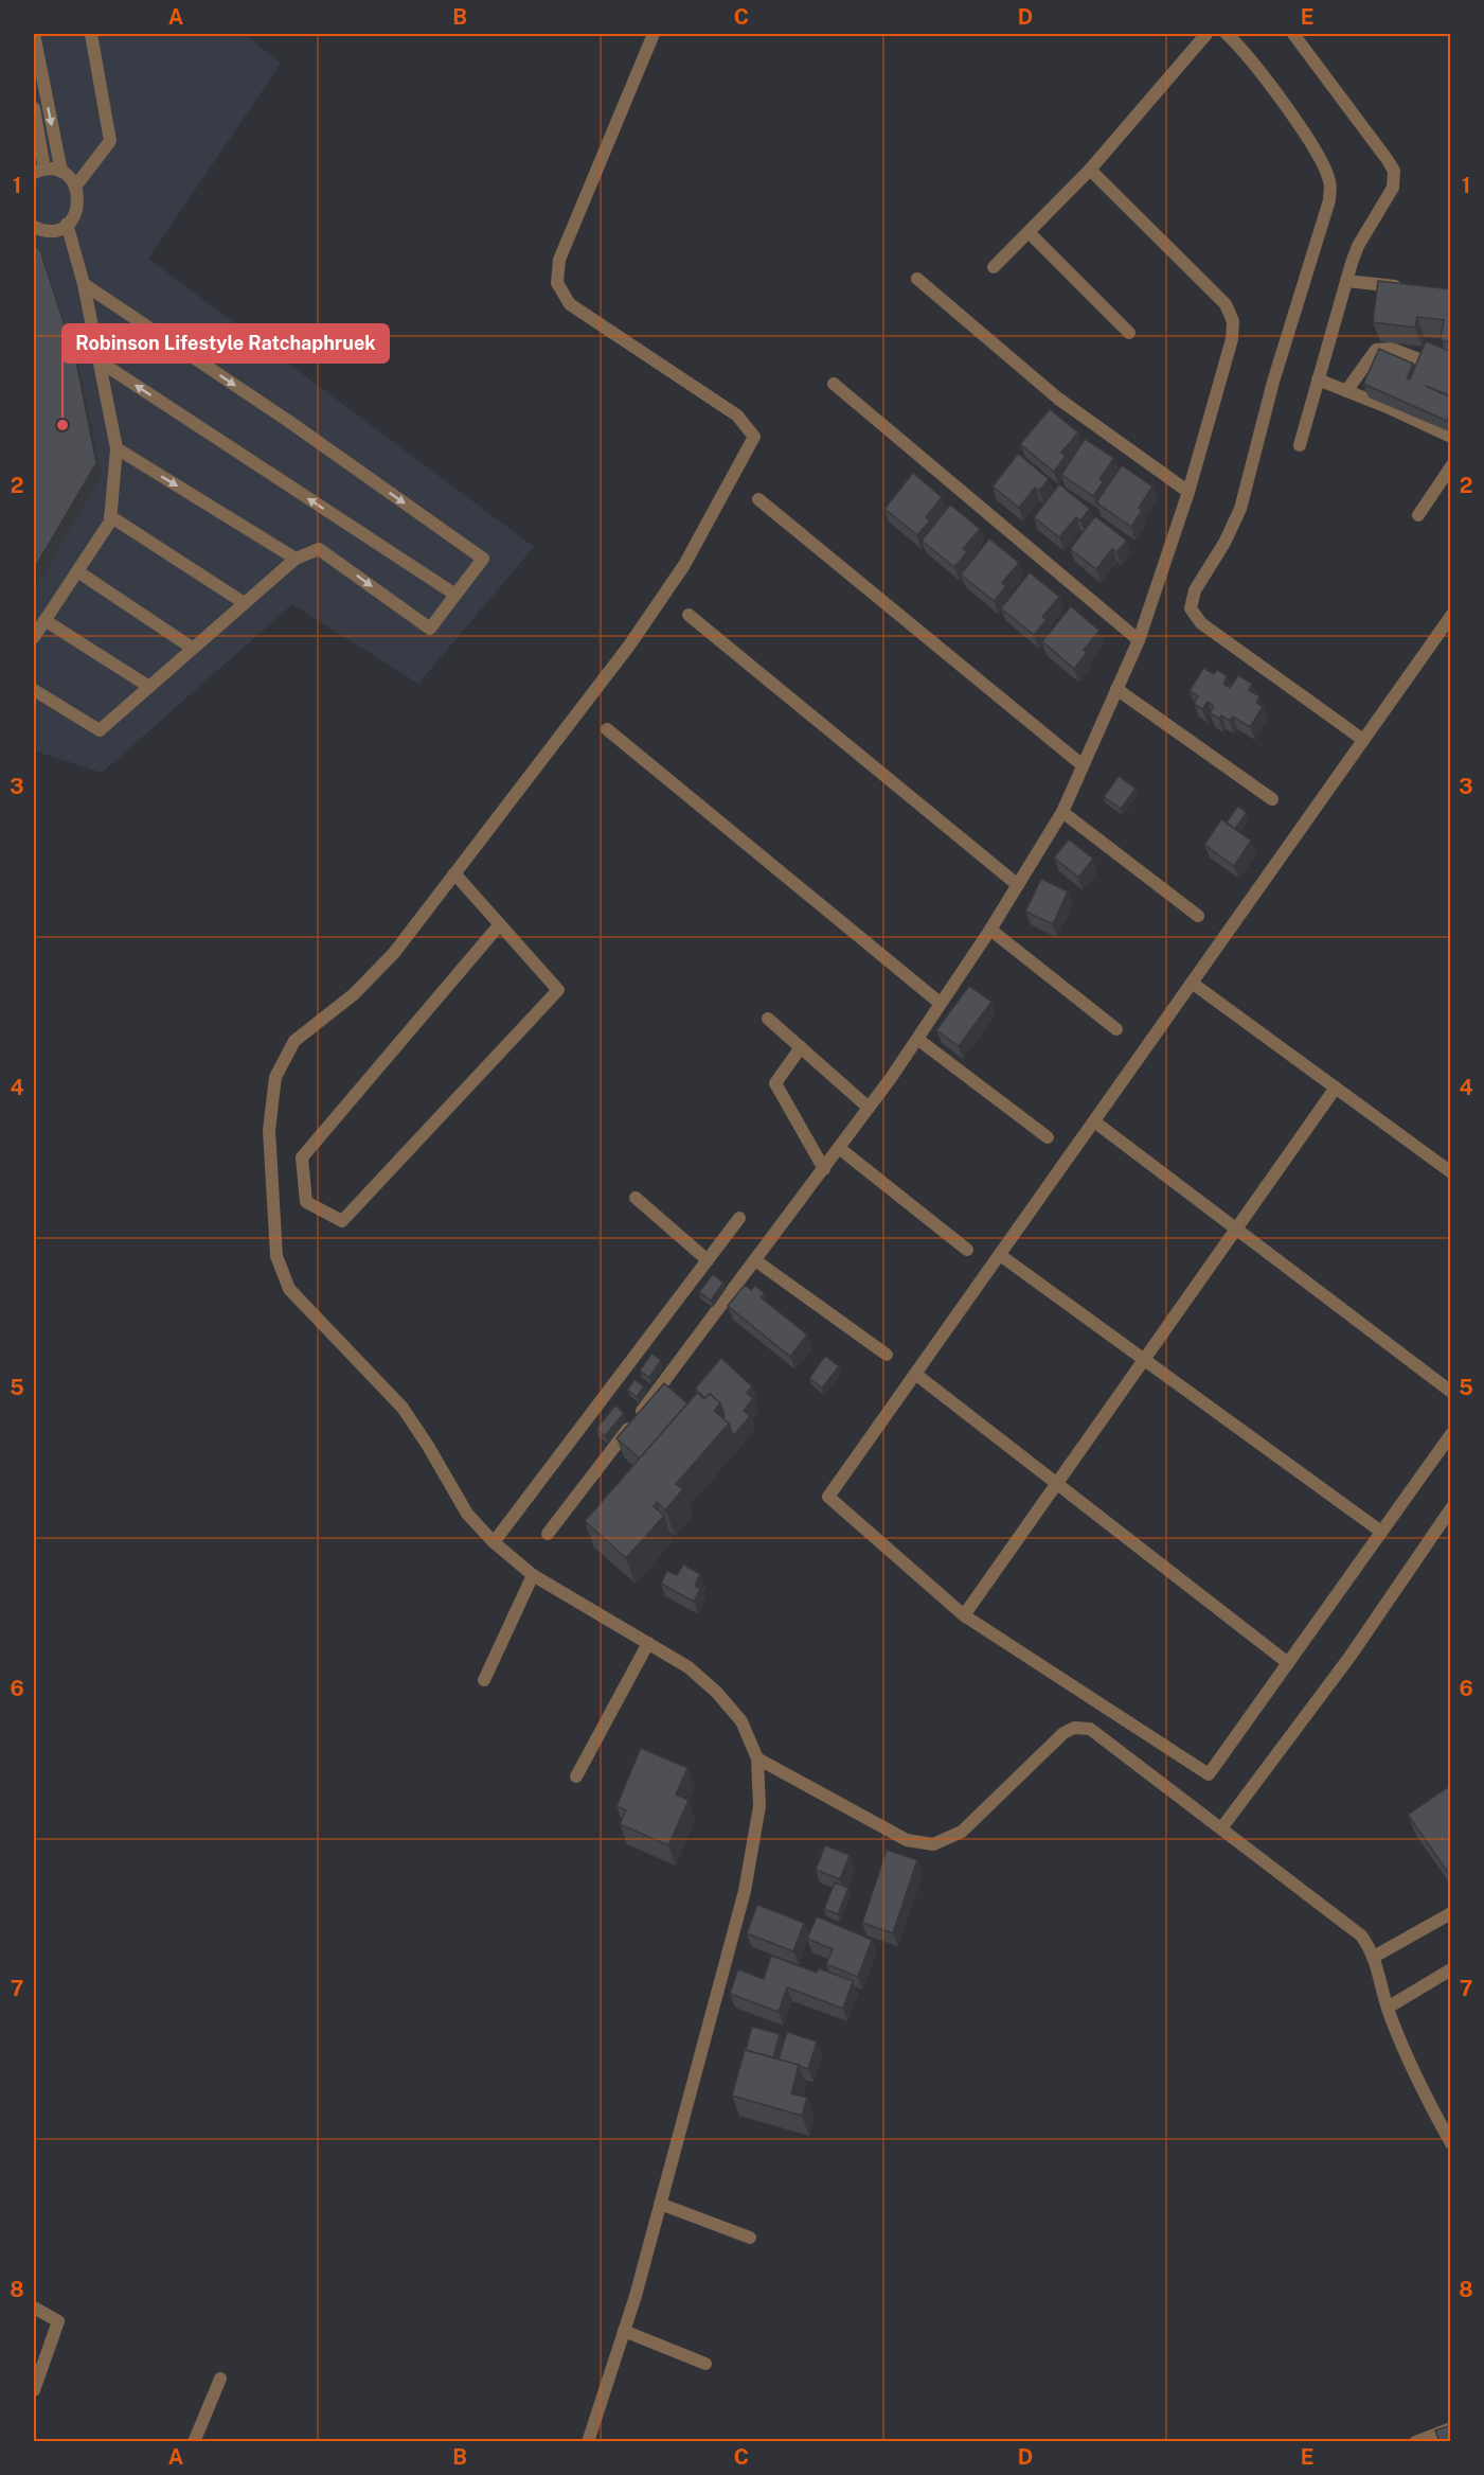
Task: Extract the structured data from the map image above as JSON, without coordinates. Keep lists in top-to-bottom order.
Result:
{
  "places": ["Robinson Lifestyle Ratchaphruek"],
  "grid": {
    "columns": [
      "A",
      "B",
      "C",
      "D",
      "E"
    ],
    "rows": [
      "1",
      "2",
      "3",
      "4",
      "5",
      "6",
      "7",
      "8"
    ]
  }
}
